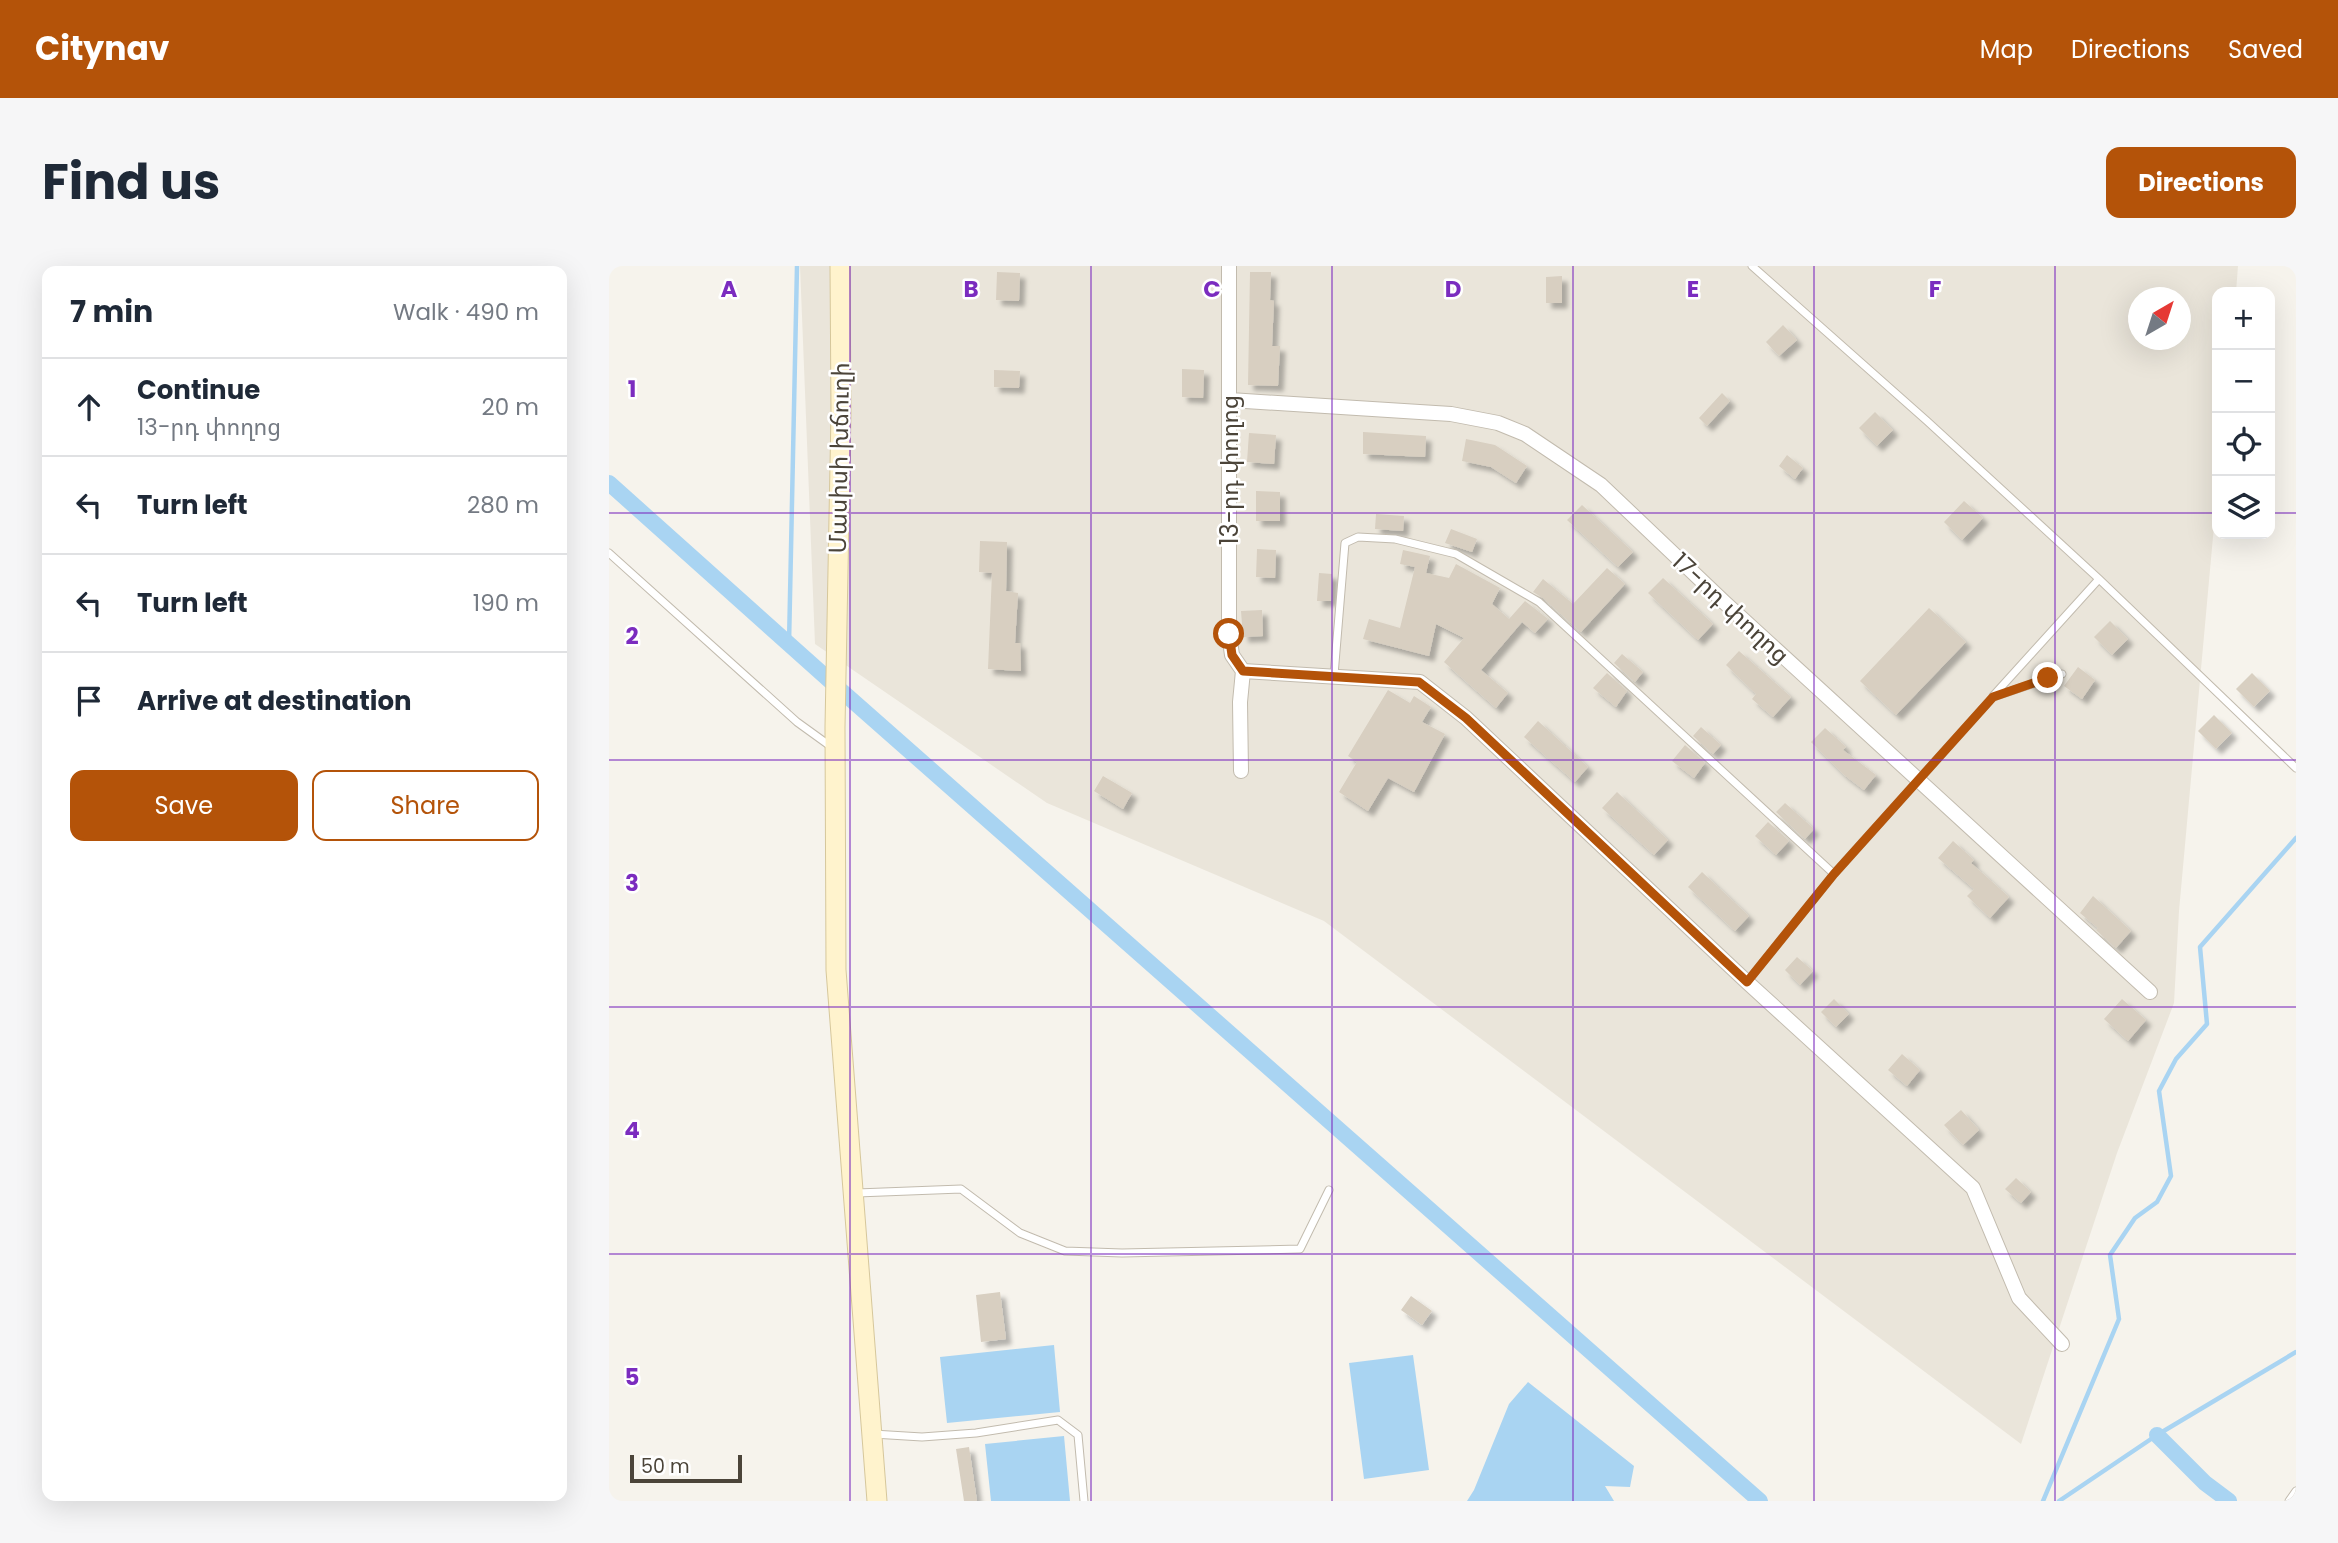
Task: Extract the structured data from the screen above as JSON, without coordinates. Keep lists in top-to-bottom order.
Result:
{
  "streets": {
    "main road": ["Մասիսի խճուղի"],
    "street": ["13-րդ փողոց", "17-րդ փողոց"]
  },
  "crossings": [
    ["13-րդ փողոց", "17-րդ փողոց"]
  ],
  "scale_bar": "50 m",
  "north": "top right",
  "page": {
    "header": "Citynav",
    "nav": ["Map", "Directions", "Saved"],
    "title": "Find us",
    "buttons": [
      "Directions",
      ["Save", "Share"]
    ],
    "heading": ["7 min", "Walk · 490 m"],
    "map_buttons": ["+", "−"],
    "list": [
      ["Continue", "13-րդ փողոց", "20 m"],
      ["Turn left", "280 m"],
      ["Turn left", "190 m"],
      "Arrive at destination"
    ],
    "scale": "50 m"
  },
  "grid": {
    "columns": [
      "A",
      "B",
      "C",
      "D",
      "E",
      "F"
    ],
    "rows": [
      "1",
      "2",
      "3",
      "4",
      "5"
    ]
  }
}
